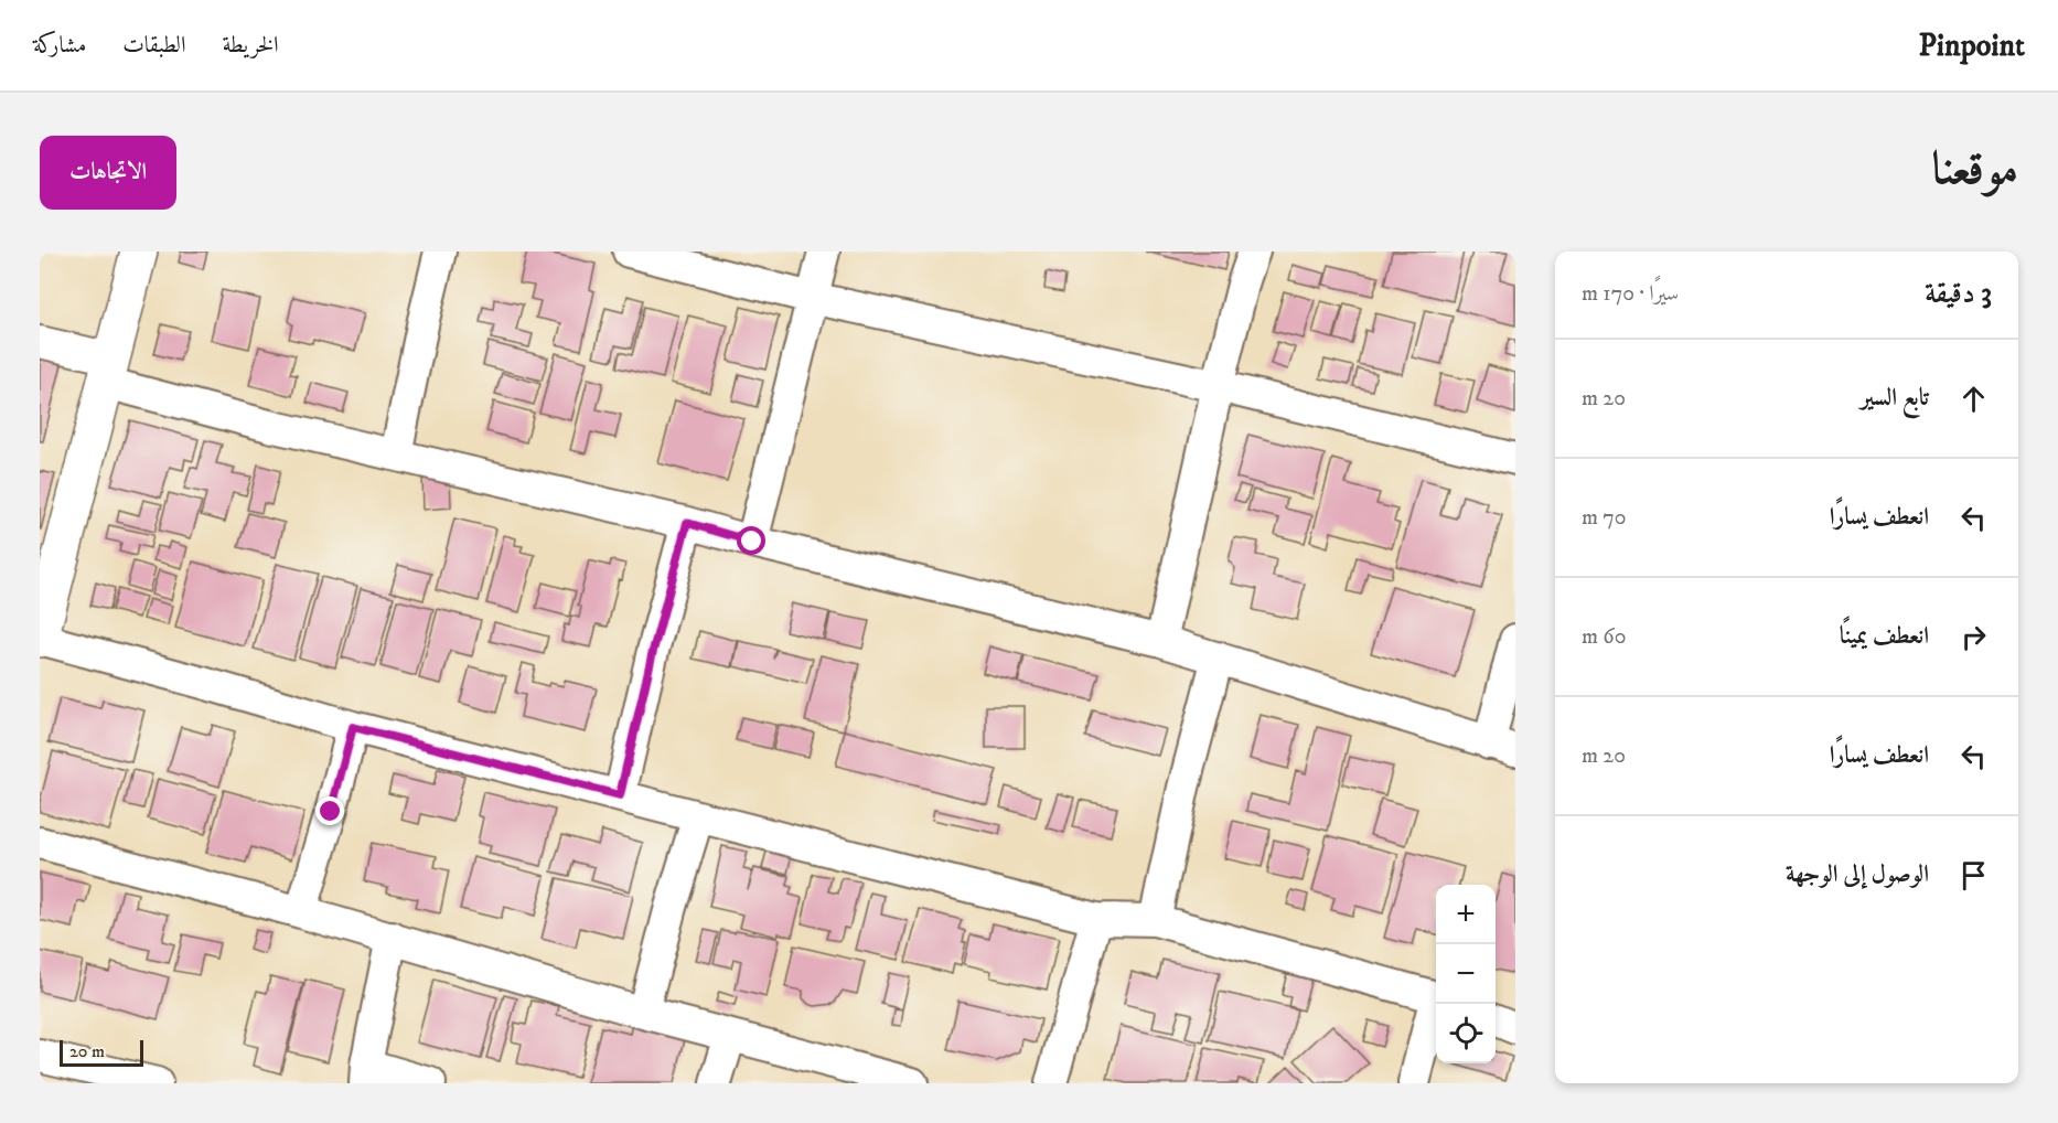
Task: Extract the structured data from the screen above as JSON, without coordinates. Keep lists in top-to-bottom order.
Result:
{
  "scale_bar": "20 m",
  "page": {
    "header": "Pinpoint",
    "nav": ["الخريطة", "الطبقات", "مشاركة"],
    "title": "موقعنا",
    "buttons": "الاتجاهات",
    "heading": ["3 دقيقة", "سيرًا · 170 m"],
    "list": [
      ["تابع السير", "20 m"],
      ["انعطف يسارًا", "70 m"],
      ["انعطف يمينًا", "60 m"],
      ["انعطف يسارًا", "20 m"],
      "الوصول إلى الوجهة"
    ],
    "map_buttons": ["+", "−"],
    "scale": "20 m"
  }
}
